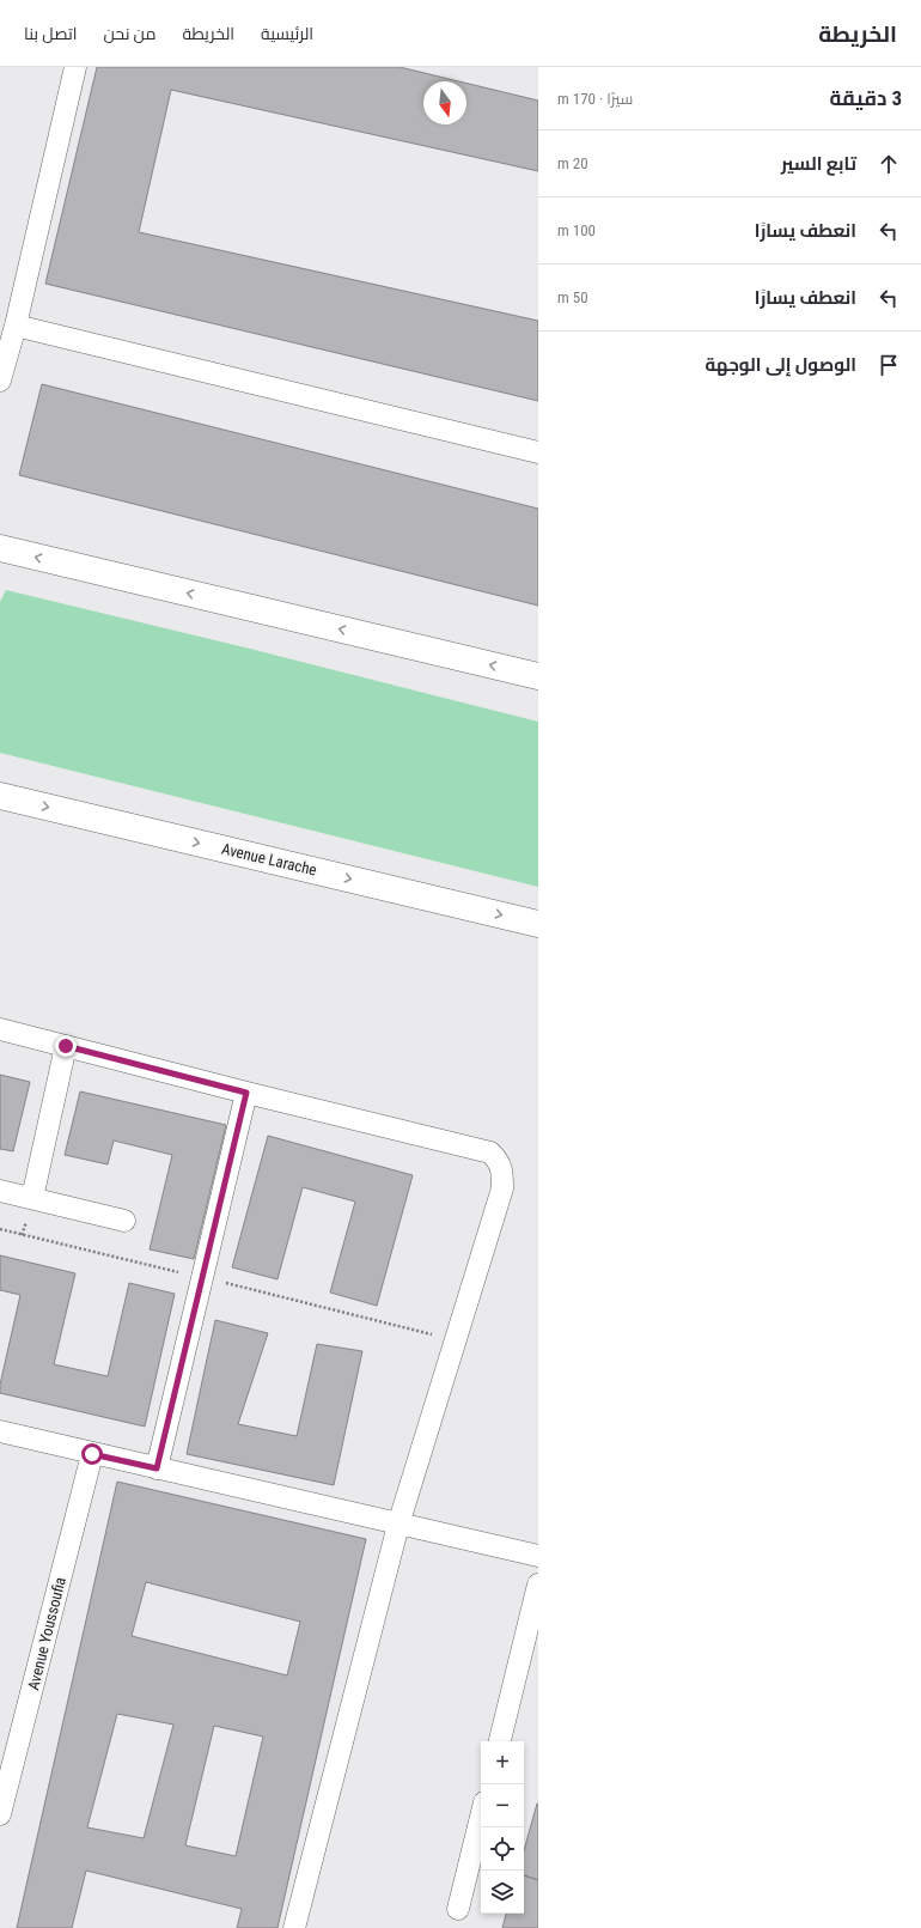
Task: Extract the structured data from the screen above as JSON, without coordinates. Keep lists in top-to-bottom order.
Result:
{
  "streets": {
    "main road": ["Avenue Larache"],
    "street": ["Avenue Youssoufia"]
  },
  "one_way": ["Avenue Larache"],
  "north": "bottom",
  "page": {
    "header": "الخريطة",
    "nav": [
      "الرئيسية",
      "الخريطة",
      "من نحن",
      "اتصل بنا"
    ],
    "heading": ["3 دقيقة", "سيرًا · 170 m"],
    "list": [
      ["تابع السير", "20 m"],
      ["انعطف يسارًا", "100 m"],
      ["انعطف يسارًا", "50 m"],
      "الوصول إلى الوجهة"
    ],
    "map_buttons": ["+", "−"]
  }
}
